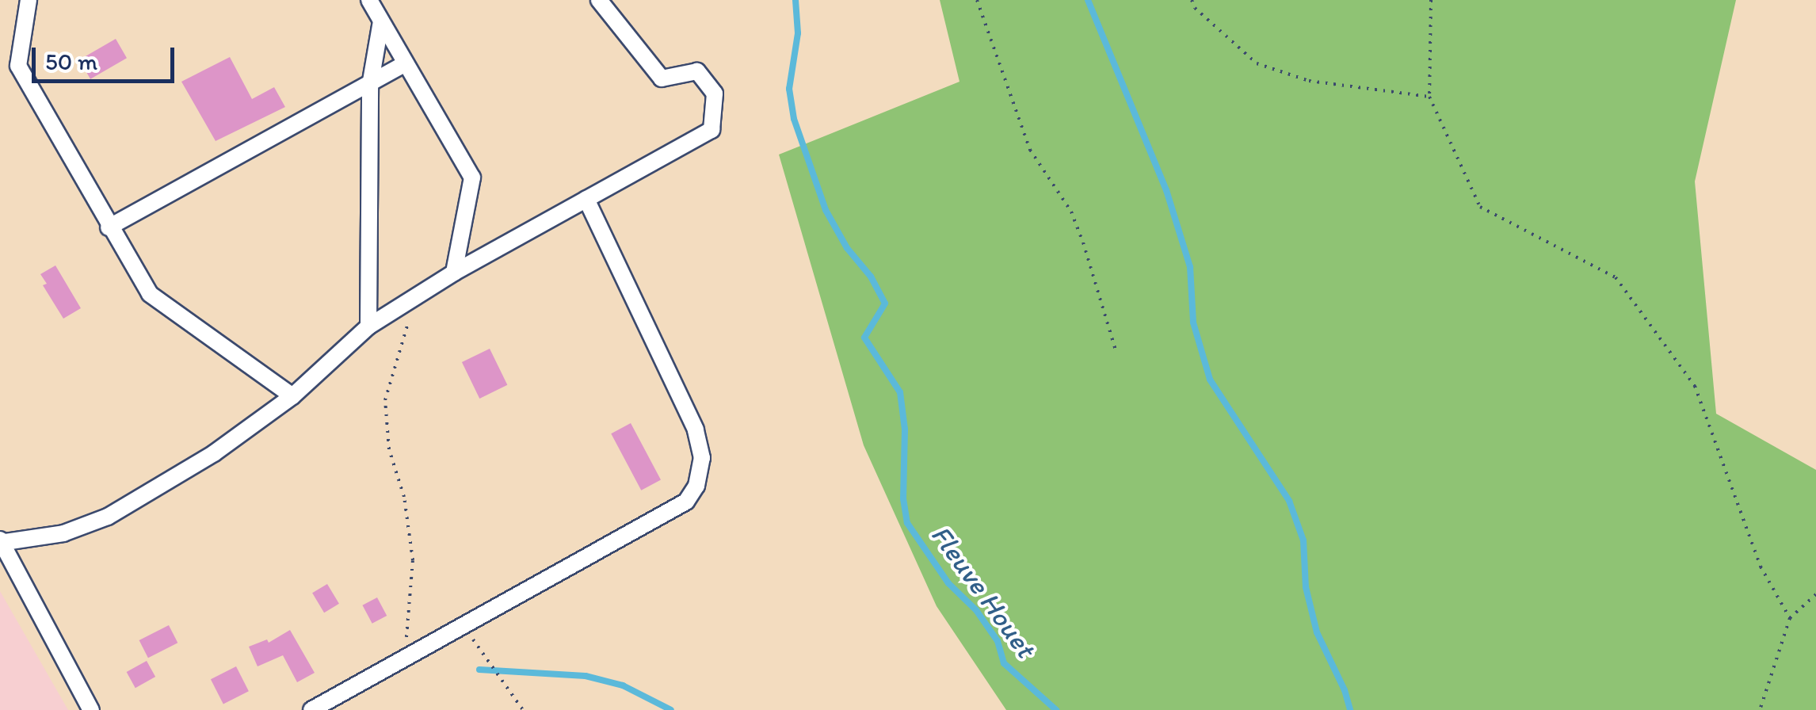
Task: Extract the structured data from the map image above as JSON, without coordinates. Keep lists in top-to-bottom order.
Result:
{
  "water": ["Fleuve Houet"],
  "scale_bar": "50 m"
}
